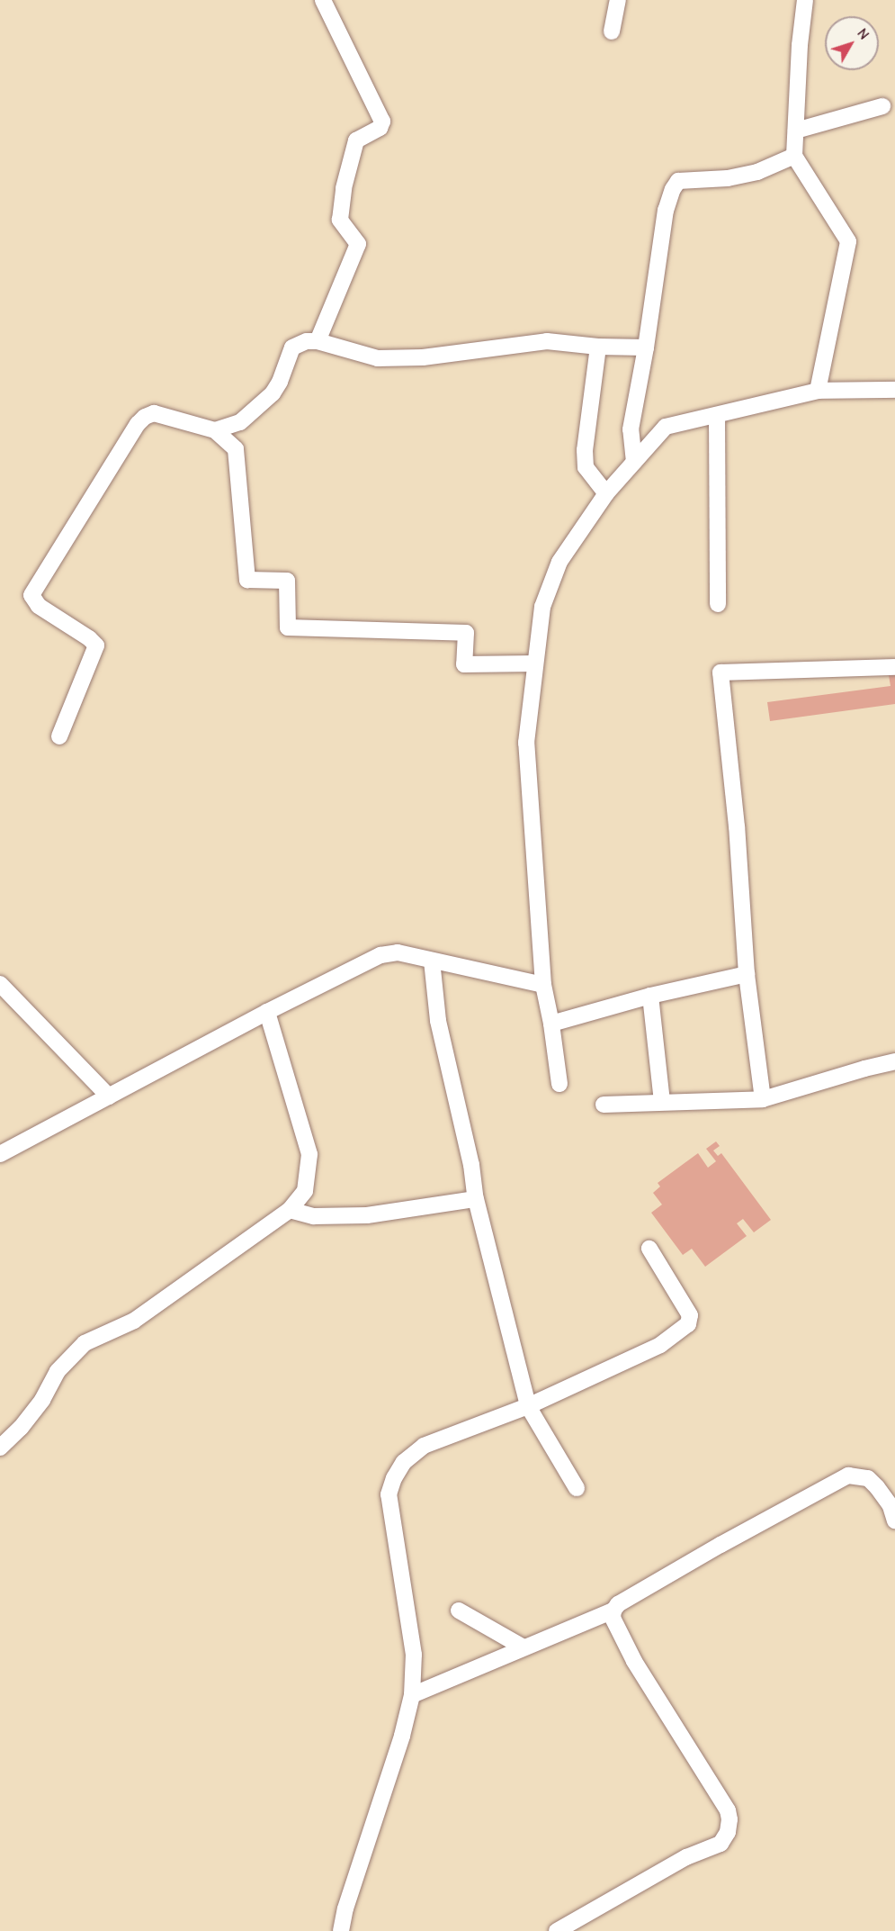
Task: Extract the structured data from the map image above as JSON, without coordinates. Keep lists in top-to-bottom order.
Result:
{
  "north": "top right"
}
